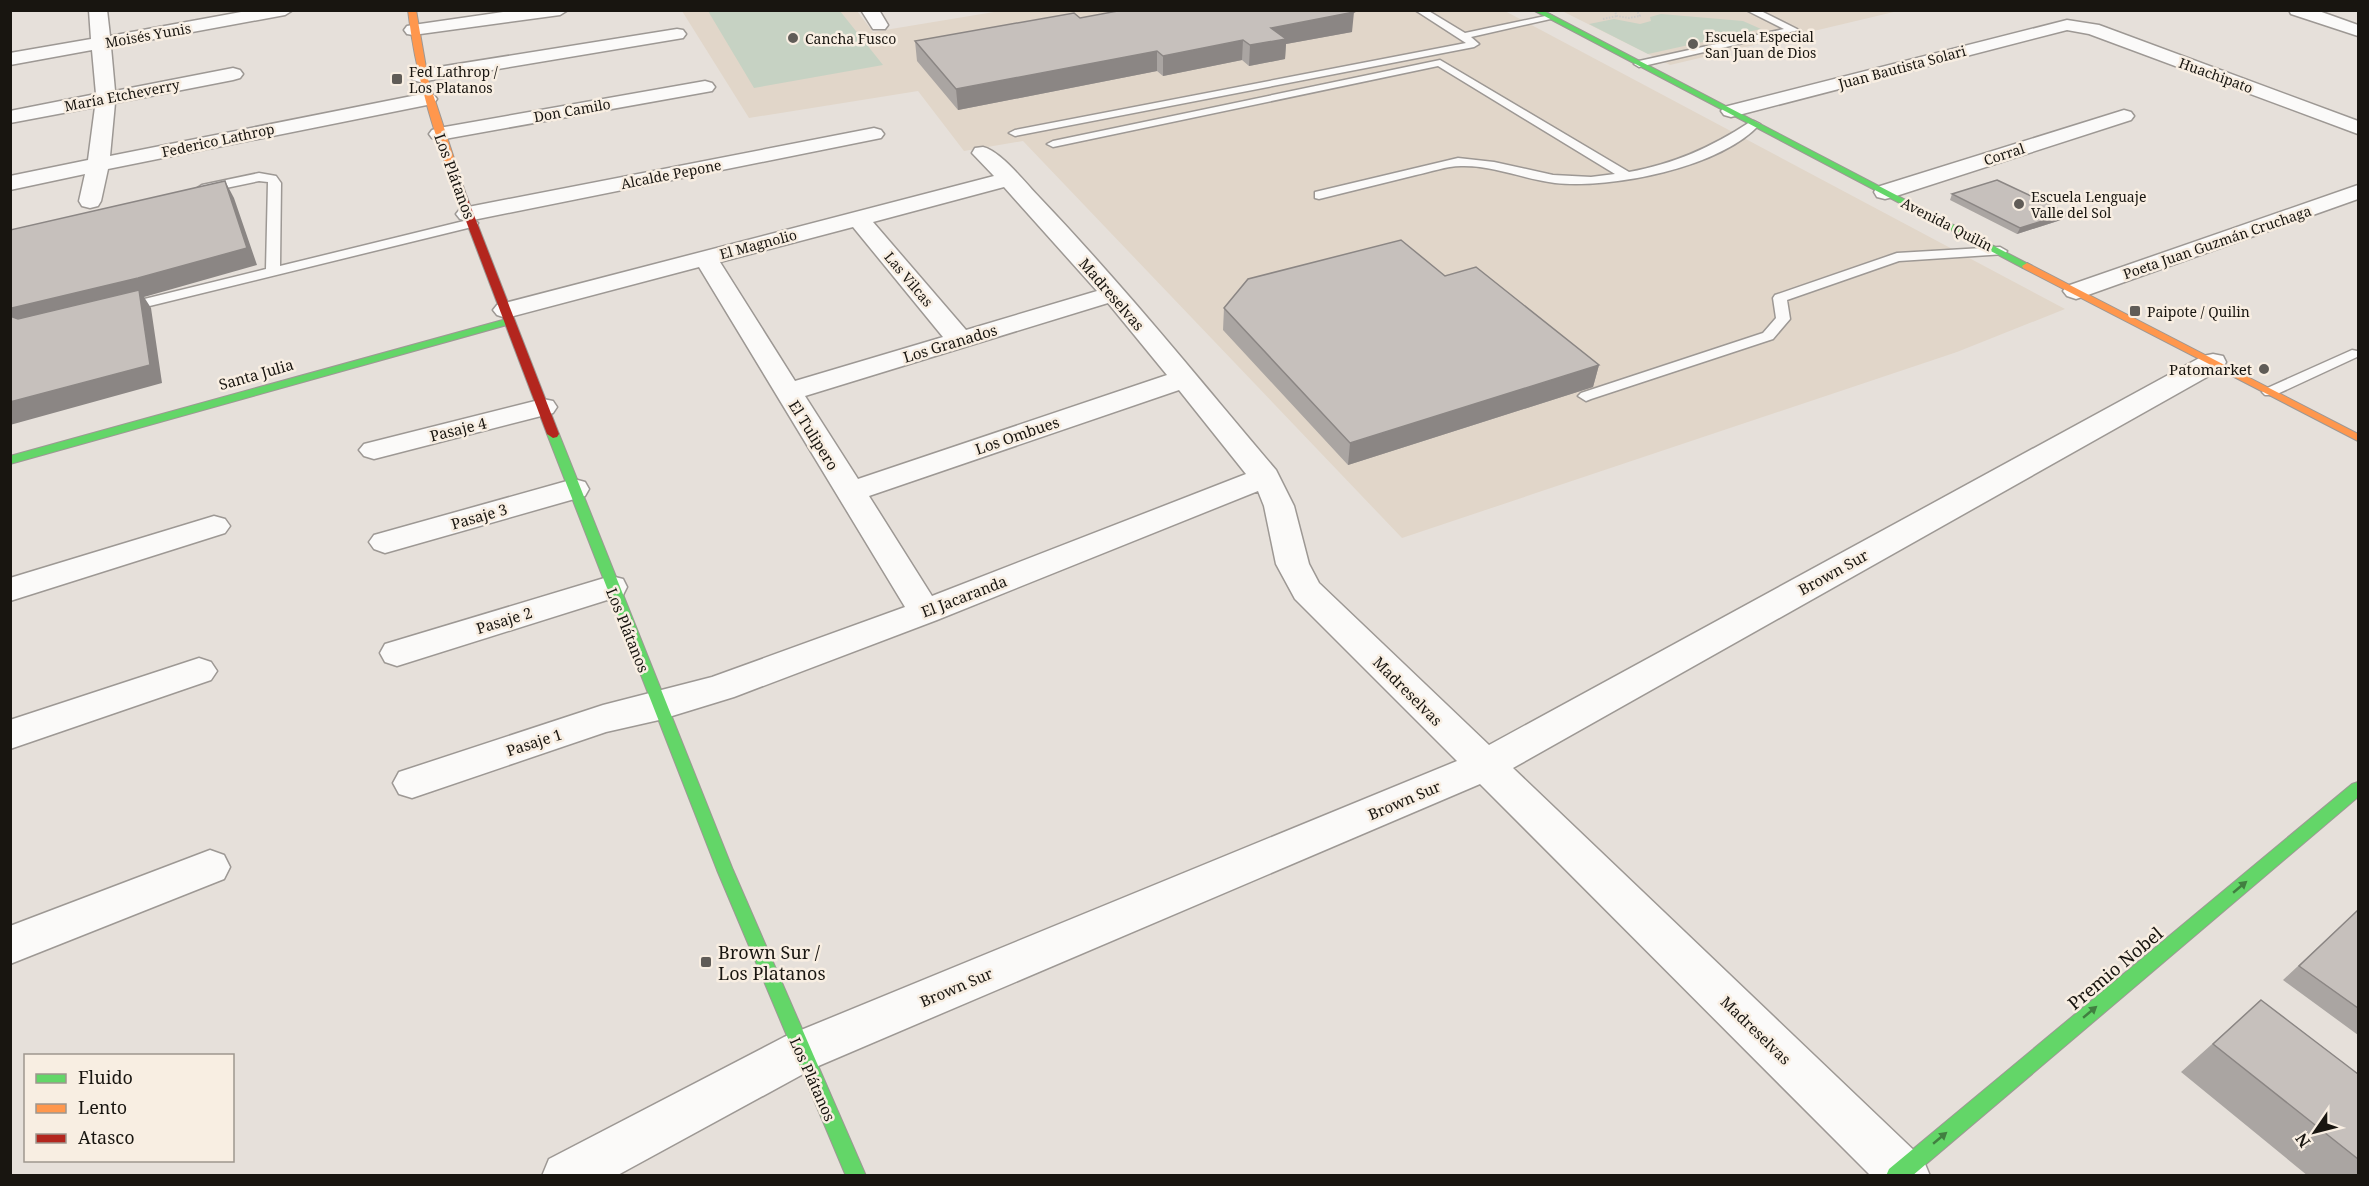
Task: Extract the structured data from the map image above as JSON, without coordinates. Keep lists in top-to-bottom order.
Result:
{
  "streets": {
    "street": [
      "Moisés Yunis",
      "Juan Bautista Solari",
      "Huachipato",
      "María Etcheverry",
      "Don Camilo",
      "Federico Lathrop",
      "Corral",
      "Alcalde Pepone",
      "Los Plátanos",
      "Avenida Quilín",
      "Poeta Juan Guzmán Cruchaga",
      "El Magnolio",
      "Las Vilcas",
      "Madreselvas",
      "Los Granados",
      "Santa Julia",
      "Pasaje 4",
      "El Tulipero",
      "Los Ombues",
      "Pasaje 3",
      "Brown Sur",
      "El Jacaranda",
      "Pasaje 2",
      "Pasaje 1",
      "Premio Nobel"
    ]
  },
  "crossings": [
    ["Juan Bautista Solari", "Huachipato"],
    ["Juan Bautista Solari", "Avenida Quilín"],
    ["Don Camilo", "Los Plátanos"],
    ["Federico Lathrop", "Los Plátanos"],
    ["Corral", "Avenida Quilín"],
    ["Alcalde Pepone", "Los Plátanos"],
    ["Los Plátanos", "El Magnolio"],
    ["Los Plátanos", "Santa Julia"],
    ["Los Plátanos", "Pasaje 4"],
    ["Los Plátanos", "Pasaje 3"],
    ["Los Plátanos", "Brown Sur"],
    ["Los Plátanos", "El Jacaranda"],
    ["Los Plátanos", "Pasaje 2"],
    ["Los Plátanos", "Pasaje 1"],
    ["Avenida Quilín", "Poeta Juan Guzmán Cruchaga"],
    ["Avenida Quilín", "Brown Sur"],
    ["El Magnolio", "Las Vilcas"],
    ["El Magnolio", "Madreselvas"],
    ["El Magnolio", "Santa Julia"],
    ["El Magnolio", "El Tulipero"],
    ["Las Vilcas", "Los Granados"],
    ["Madreselvas", "Los Granados"],
    ["Madreselvas", "Los Ombues"],
    ["Madreselvas", "Brown Sur"],
    ["Madreselvas", "El Jacaranda"],
    ["Madreselvas", "Premio Nobel"],
    ["Los Granados", "El Tulipero"],
    ["El Tulipero", "Los Ombues"],
    ["El Tulipero", "El Jacaranda"],
    ["El Jacaranda", "Pasaje 1"]
  ],
  "one_way": ["Premio Nobel"],
  "places": {
    "other": [
      "Cancha Fusco",
      "Escuela Especial San Juan de Dios",
      "Escuela Lenguaje Valle del Sol",
      "Patomarket"
    ],
    "transit": ["Fed Lathrop / Los Platanos", "Paipote / Quilin", "Brown Sur / Los Platanos"]
  },
  "legend": ["Fluido", "Lento", "Atasco"],
  "north": "bottom left"
}
